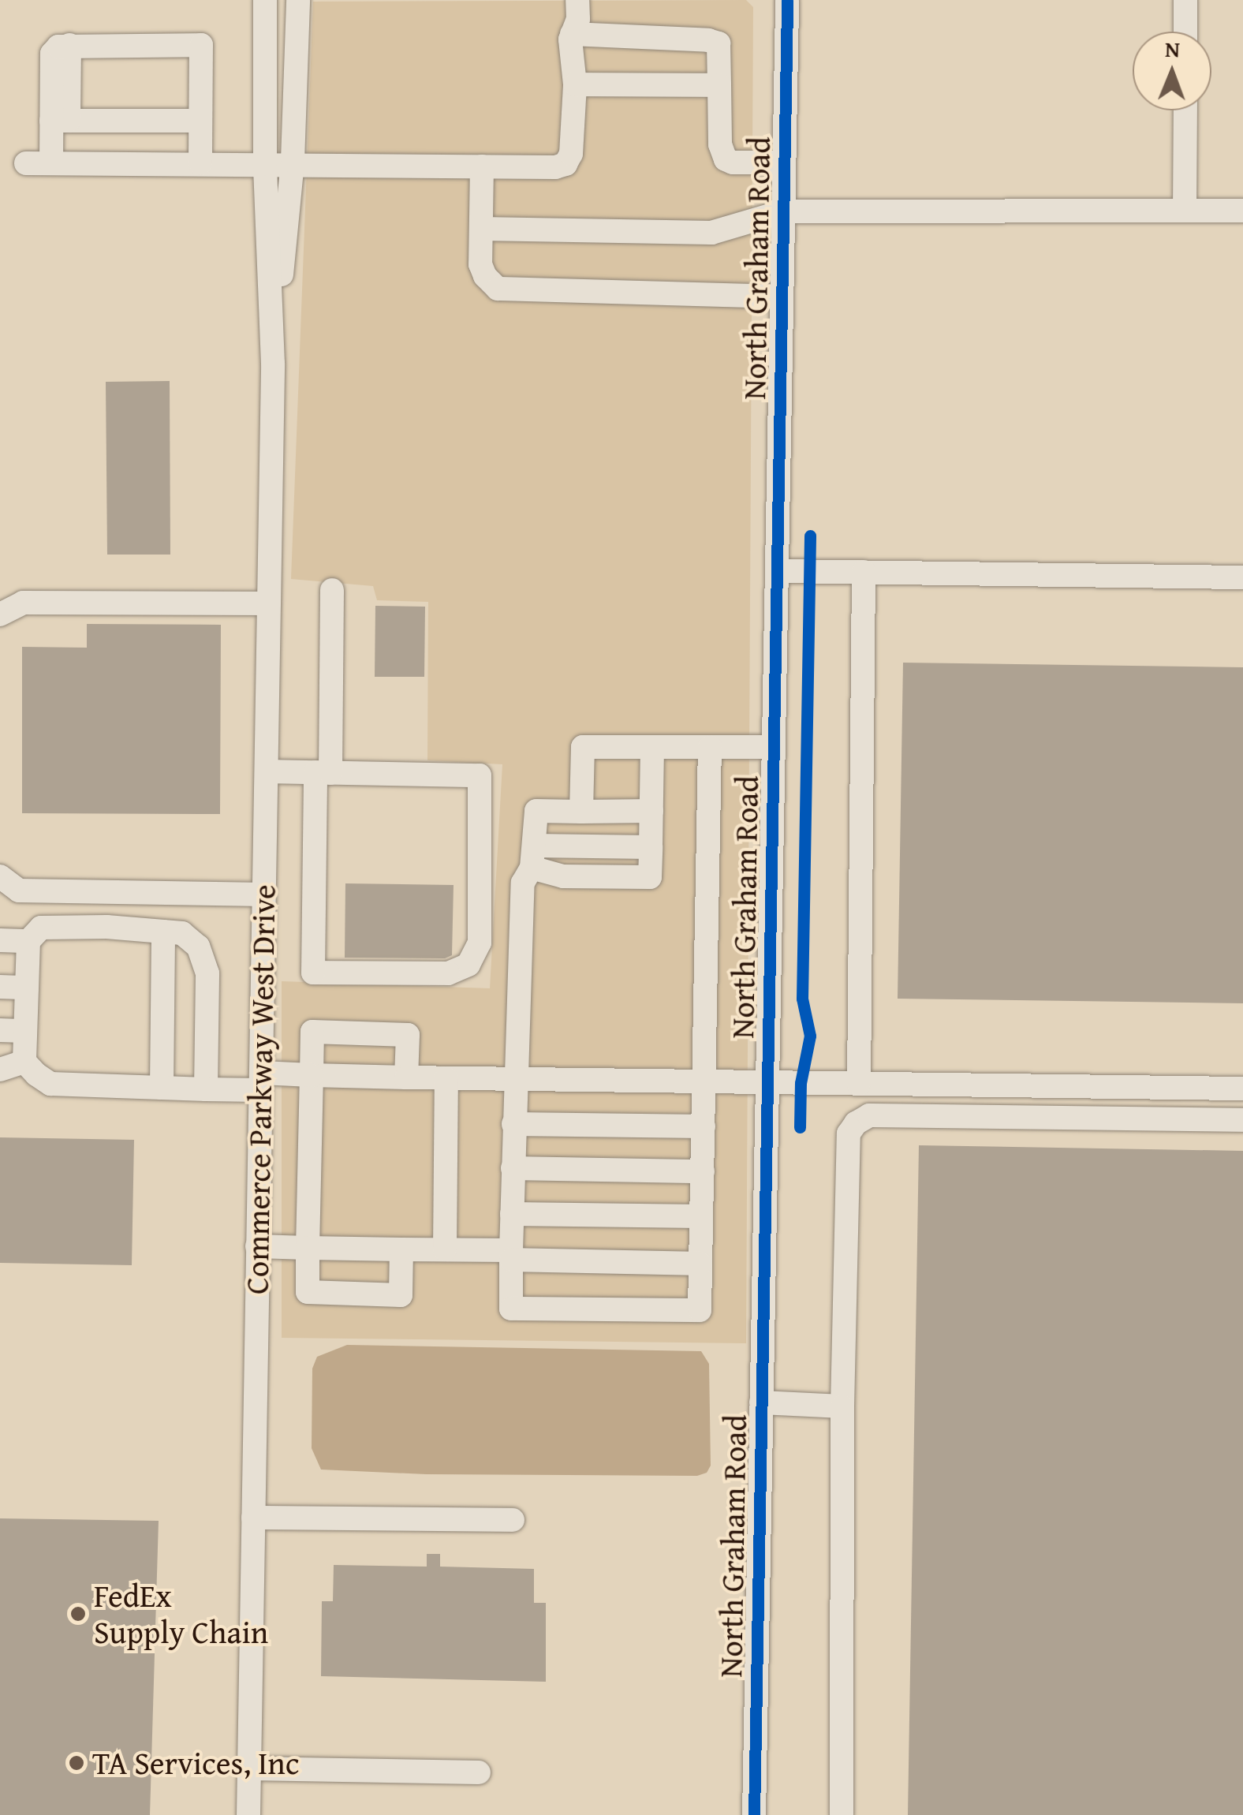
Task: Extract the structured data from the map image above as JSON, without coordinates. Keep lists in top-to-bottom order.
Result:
{
  "streets": {
    "street": ["North Graham Road", "Commerce Parkway West Drive"]
  },
  "places": ["FedEx Supply Chain", "TA Services, Inc"],
  "north": "top"
}
